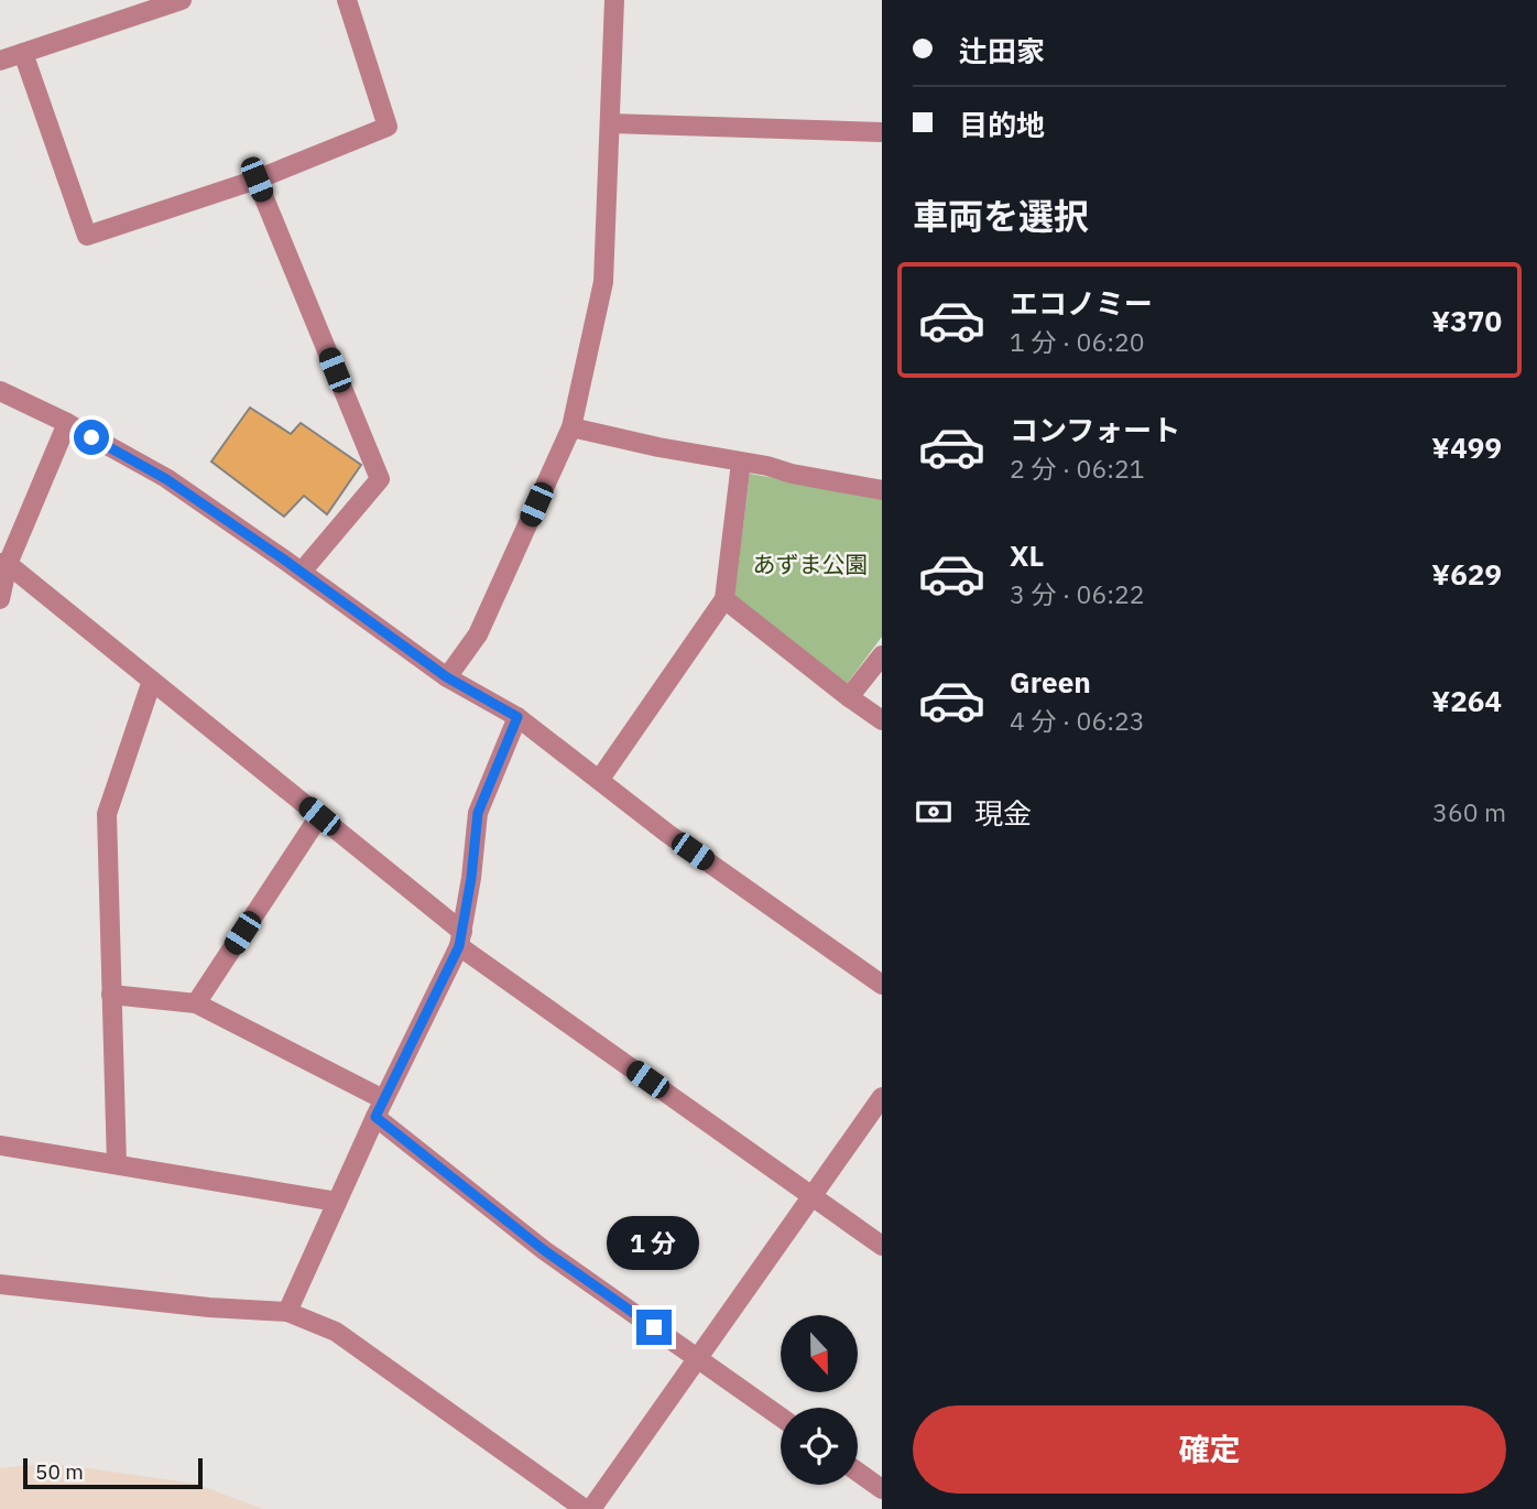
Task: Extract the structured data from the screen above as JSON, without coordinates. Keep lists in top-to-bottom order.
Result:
{
  "parks": ["あずま公園"],
  "scale_bar": "50 m",
  "north": "bottom",
  "page": {
    "banner": ["辻田家", "目的地"],
    "heading": "車両を選択",
    "list": [
      {
        "name": "エコノミー",
        "note": "1 分 · 06:20",
        "value": "¥370"
      },
      {
        "name": "コンフォート",
        "note": "2 分 · 06:21",
        "value": "¥499"
      },
      {
        "name": "XL",
        "note": "3 分 · 06:22",
        "value": "¥629"
      },
      {
        "name": "Green",
        "note": "4 分 · 06:23",
        "value": "¥264"
      }
    ],
    "pay": ["現金", "360 m"],
    "bubble": "1 分",
    "buttons": "確定",
    "scale": "50 m"
  }
}
